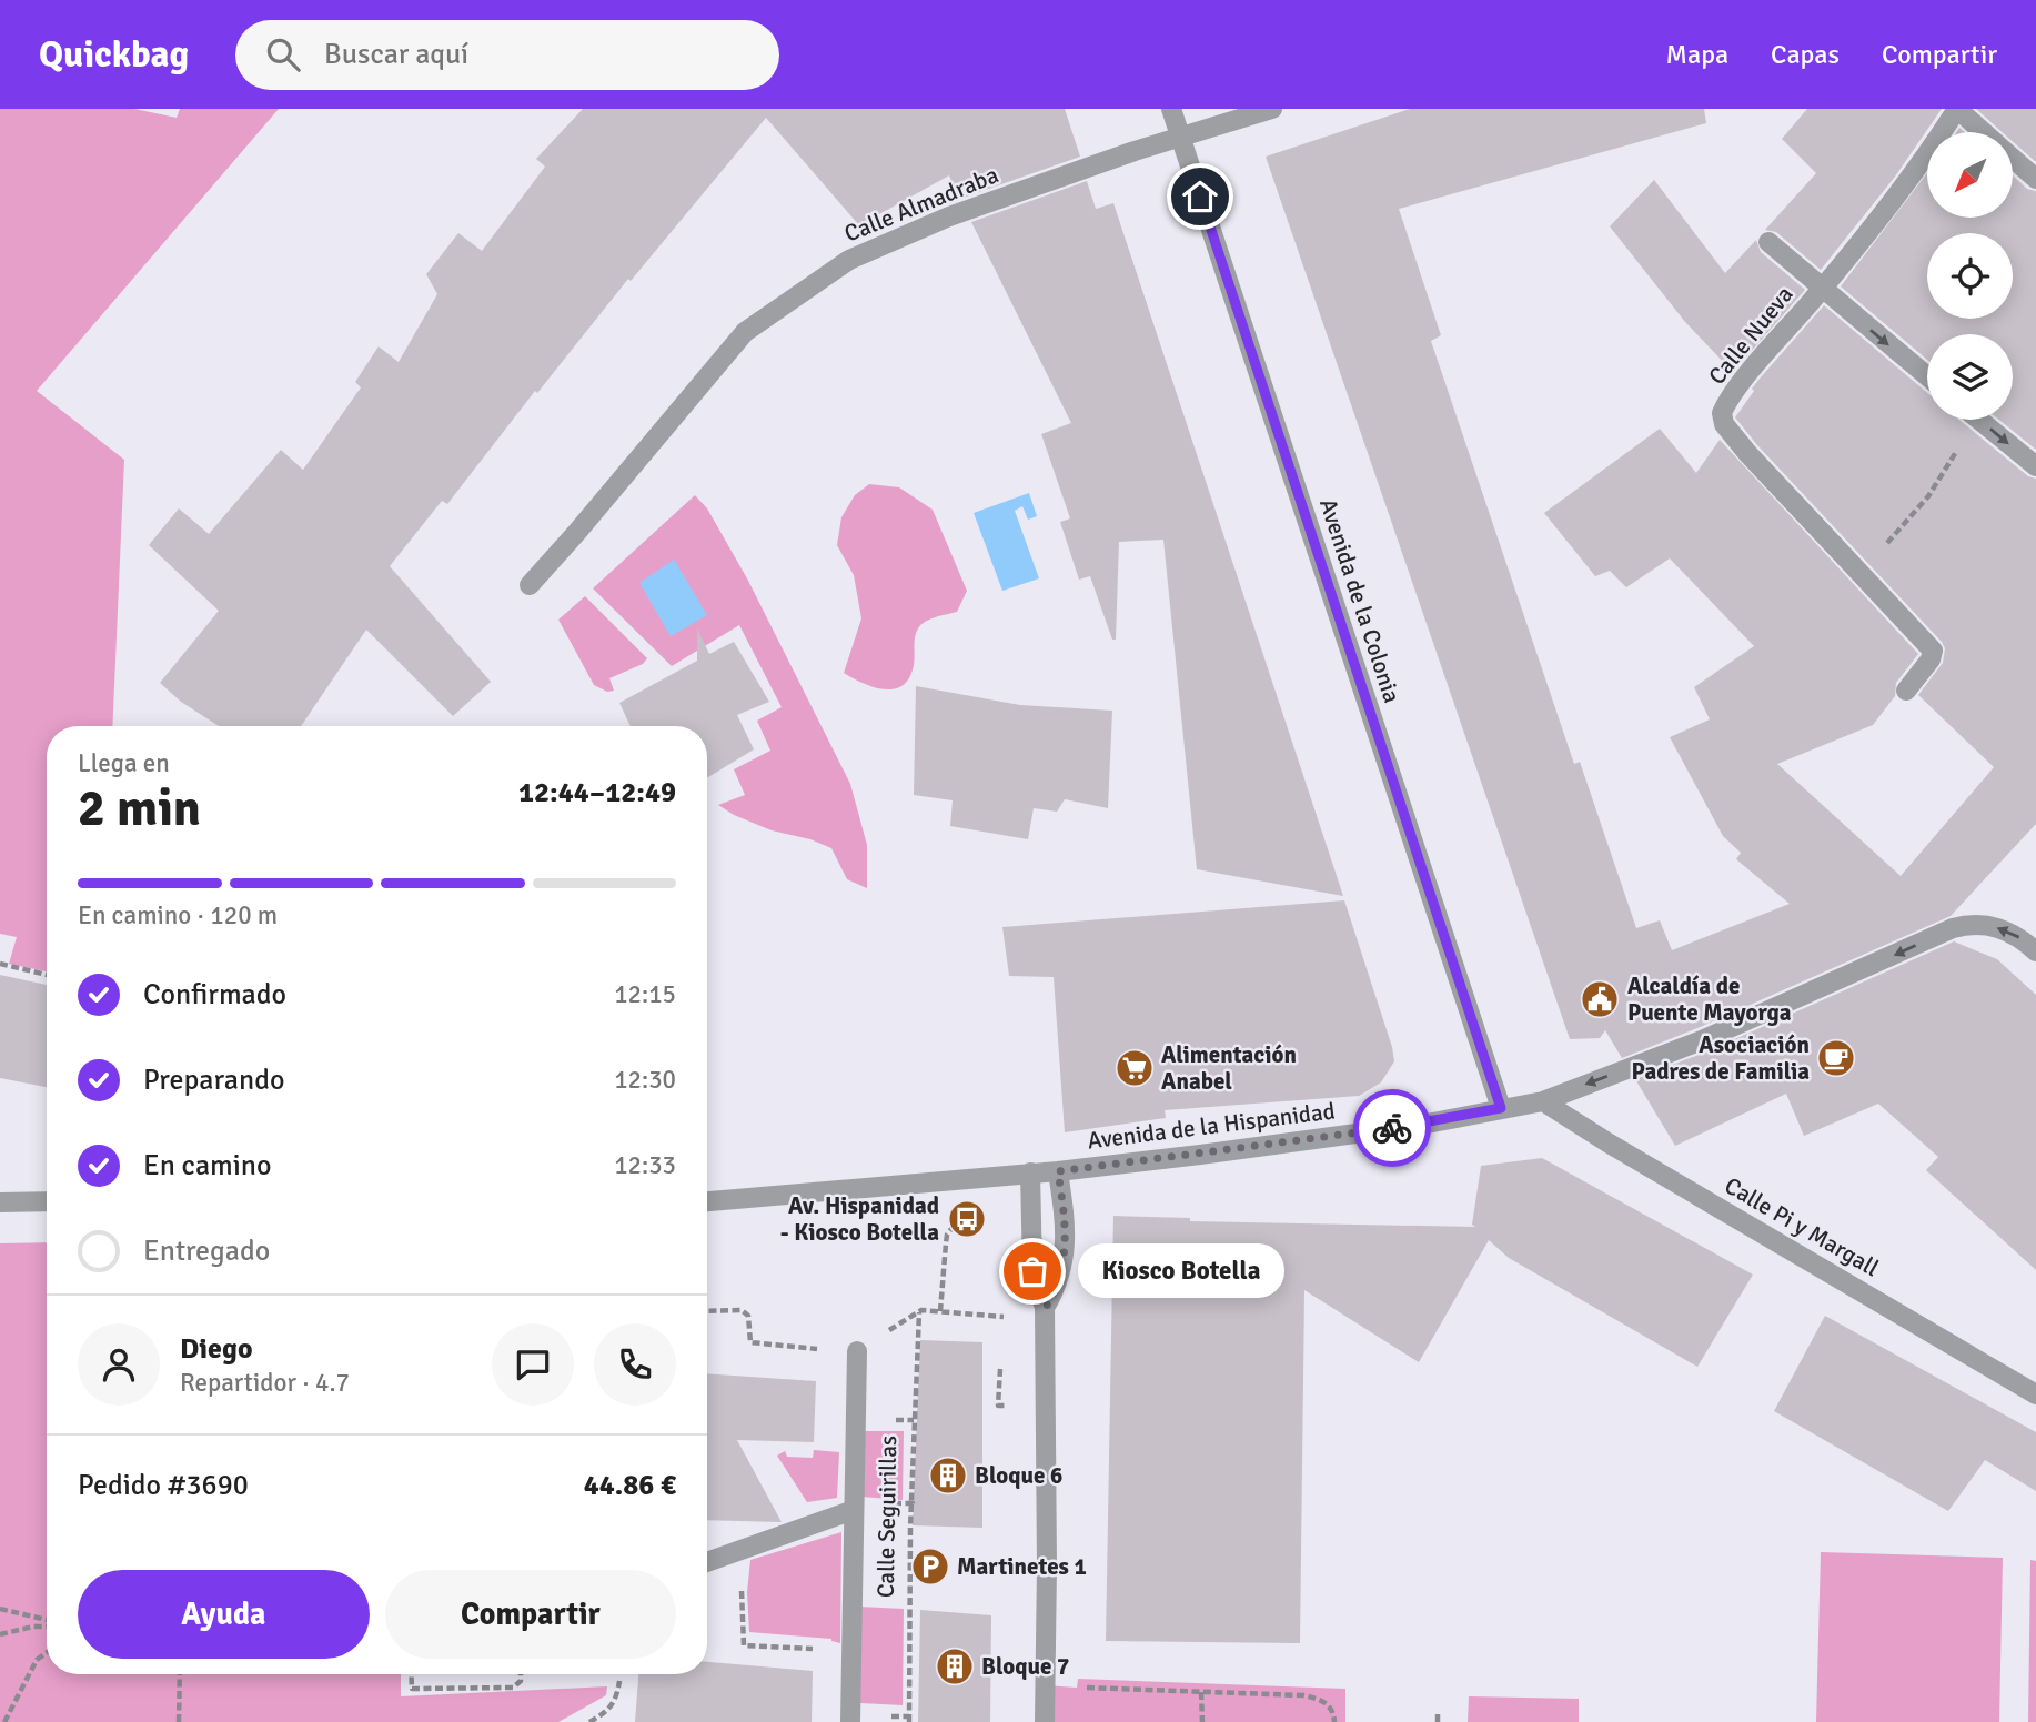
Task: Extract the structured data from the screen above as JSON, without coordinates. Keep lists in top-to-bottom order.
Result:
{
  "streets": {
    "street": [
      "Calle Almadraba",
      "Calle Nueva",
      "Avenida de la Colonia",
      "Avenida de la Hispanidad",
      "Calle Pi y Margall",
      "Calle Seguirillas"
    ]
  },
  "crossings": [
    ["Calle Almadraba", "Avenida de la Colonia"],
    ["Avenida de la Colonia", "Avenida de la Hispanidad"],
    ["Avenida de la Hispanidad", "Calle Pi y Margall"]
  ],
  "one_way": ["Avenida de la Hispanidad"],
  "places": {
    "public building": ["Alcaldía de Puente Mayorga"],
    "cafe": ["Asociación Padres de Familia"],
    "supermarket": ["Alimentación Anabel"],
    "bus stop": ["Av. Hispanidad - Kiosco Botella"],
    "other": ["Kiosco Botella"],
    "building": ["Bloque 6", "Bloque 7"],
    "parking": ["Martinetes 1"]
  },
  "north": "bottom left",
  "page": {
    "header": "Quickbag",
    "search": "Buscar aquí",
    "nav": ["Mapa", "Capas", "Compartir"],
    "heading": ["2 min", "Llega en", "12:44–12:49"],
    "panel": [
      "Diego",
      "Repartidor · 4.7",
      "Pedido #3690",
      "44.86 €"
    ],
    "bar": "En camino · 120 m",
    "list": [
      ["Confirmado", "12:15"],
      ["Preparando", "12:30"],
      ["En camino", "12:33"],
      "Entregado"
    ],
    "bubble": "Kiosco Botella",
    "buttons": ["Ayuda", "Compartir"]
  }
}
